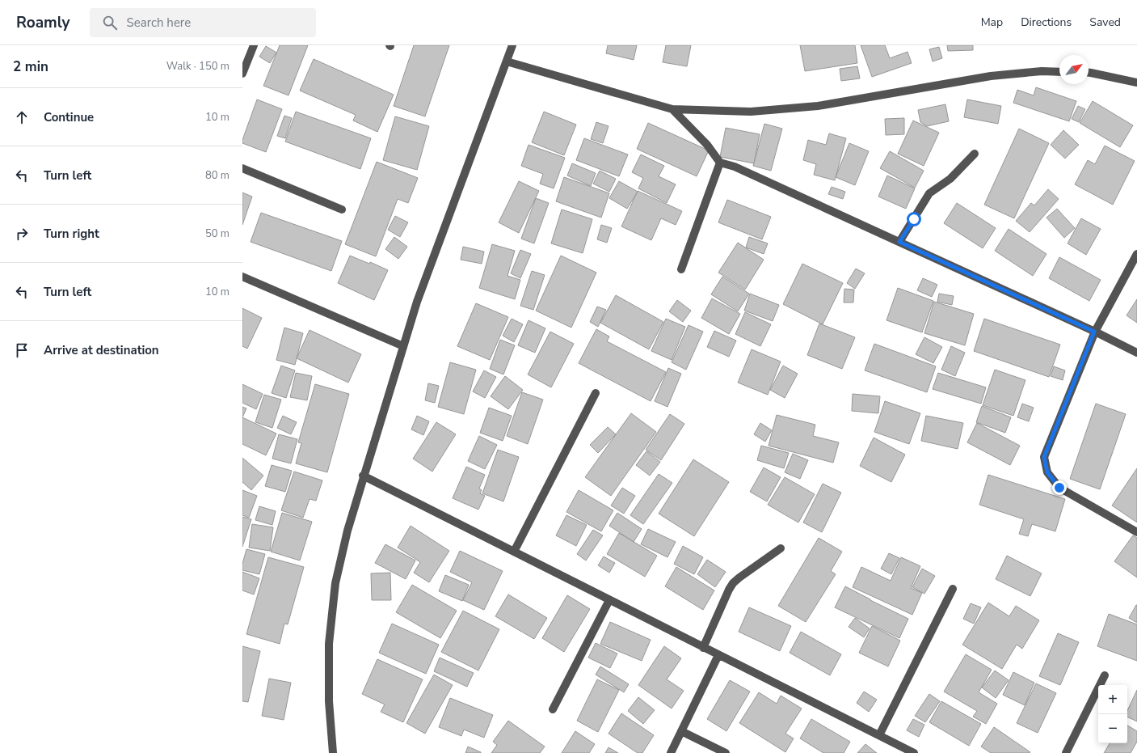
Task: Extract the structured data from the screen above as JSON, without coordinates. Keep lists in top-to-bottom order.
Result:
{
  "north": "top right",
  "page": {
    "header": "Roamly",
    "search": "Search here",
    "nav": ["Map", "Directions", "Saved"],
    "heading": ["2 min", "Walk · 150 m"],
    "list": [
      ["Continue", "10 m"],
      ["Turn left", "80 m"],
      ["Turn right", "50 m"],
      ["Turn left", "10 m"],
      "Arrive at destination"
    ],
    "map_buttons": ["+", "−"]
  }
}
